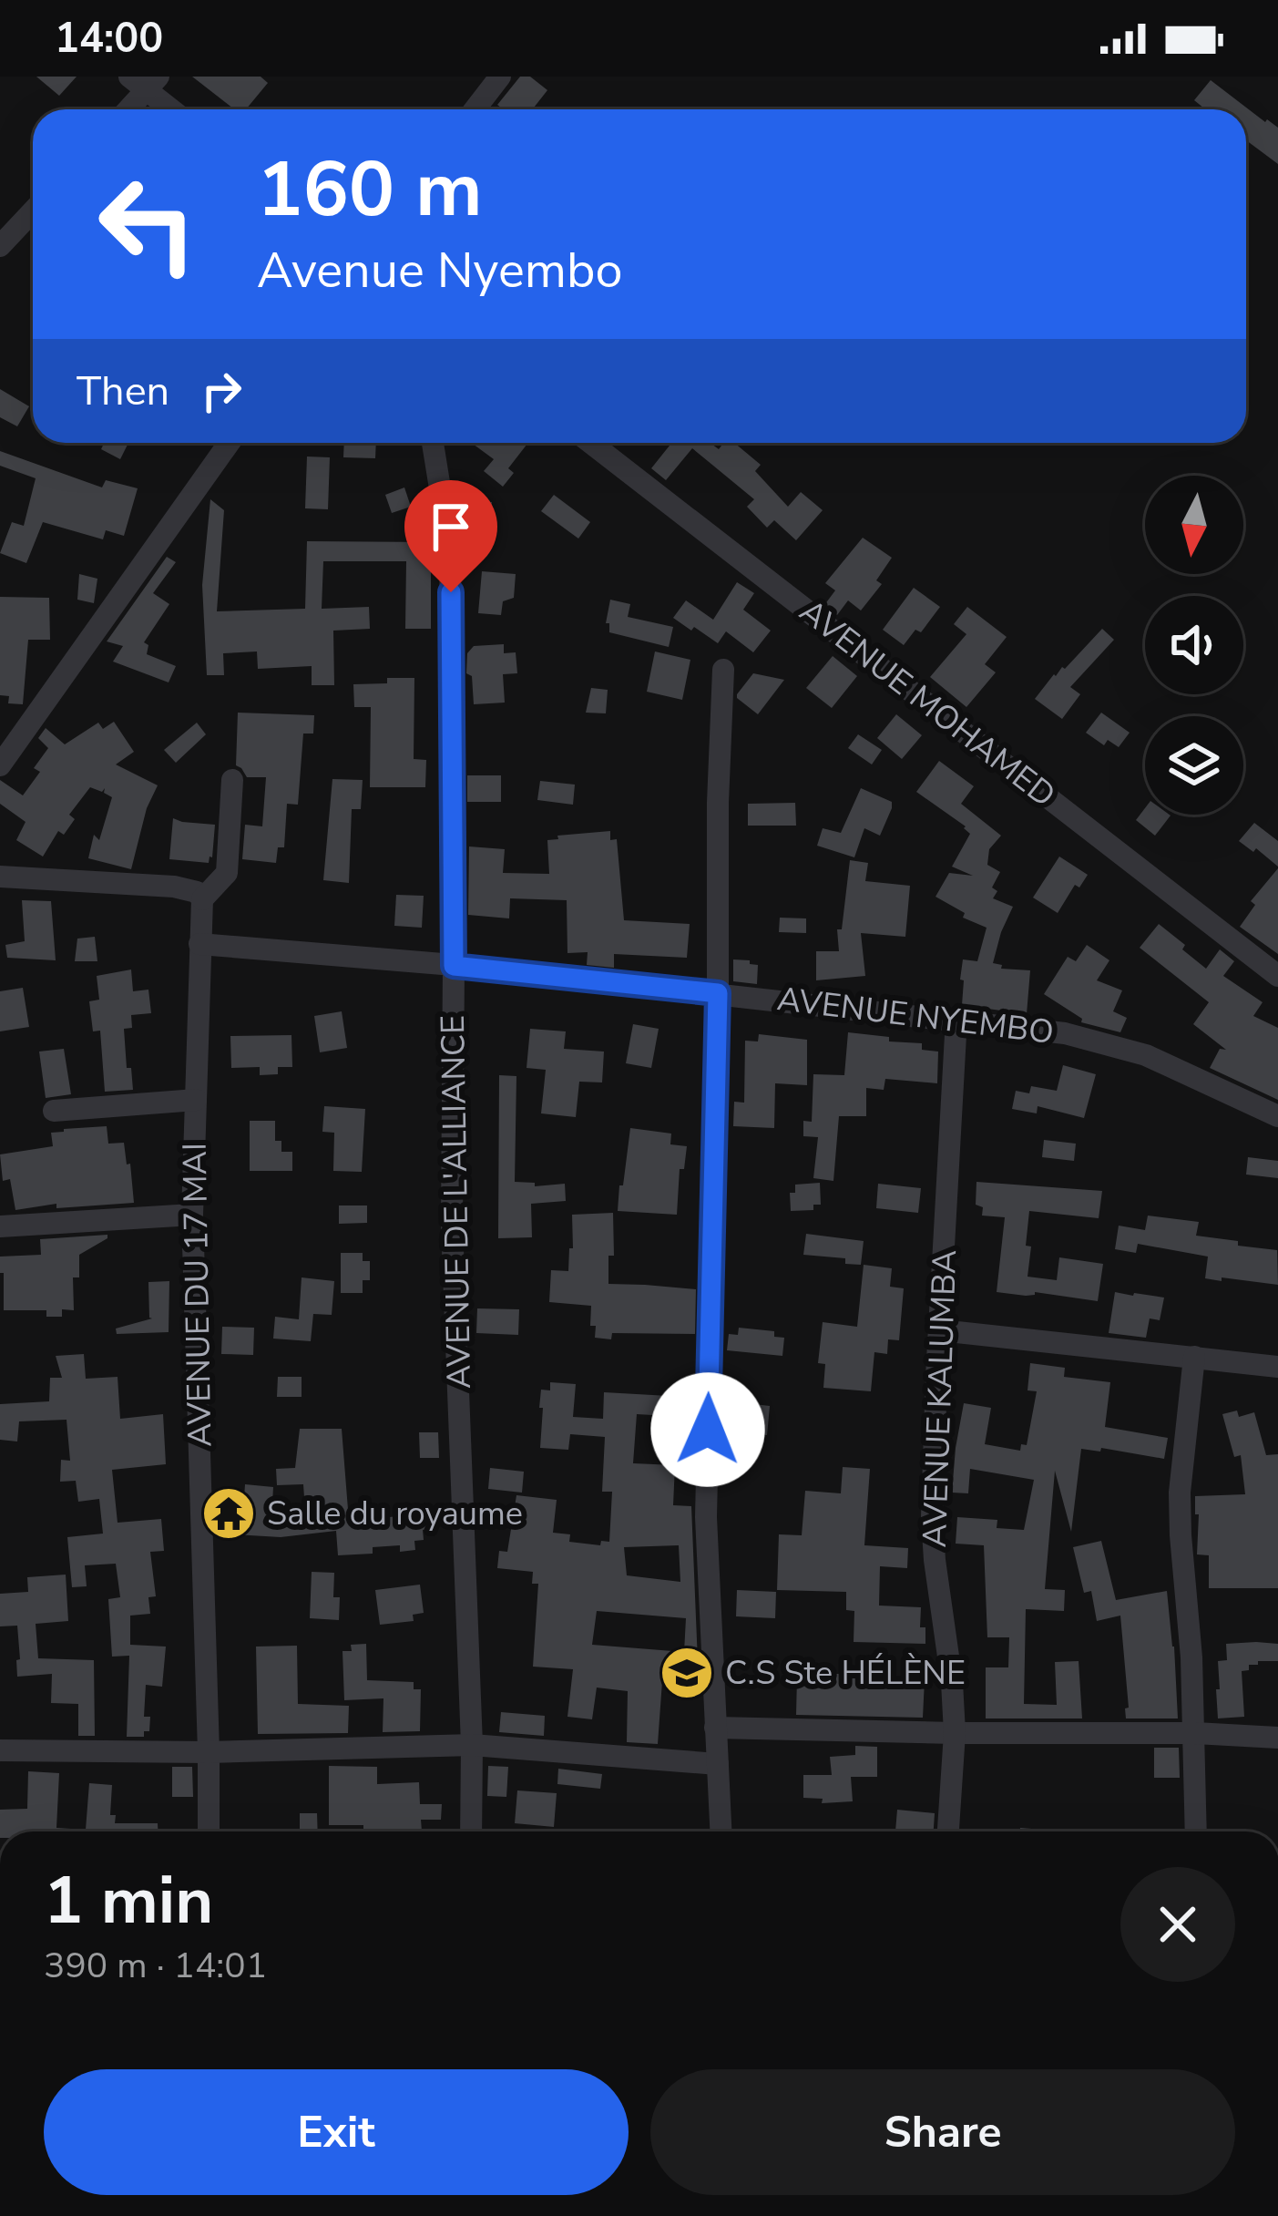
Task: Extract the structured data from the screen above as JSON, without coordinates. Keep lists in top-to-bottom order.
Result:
{
  "streets": {
    "street": [
      "AVENUE MOHAMED",
      "AVENUE NYEMBO",
      "AVENUE DE L'ALLIANCE",
      "AVENUE DU 17 MAI",
      "AVENUE KALUMBA"
    ]
  },
  "crossings": [
    ["AVENUE NYEMBO", "AVENUE DE L'ALLIANCE"],
    ["AVENUE NYEMBO", "AVENUE DU 17 MAI"],
    ["AVENUE NYEMBO", "AVENUE KALUMBA"]
  ],
  "places": {
    "temple": ["Salle du royaume"],
    "school or university": ["C.S Ste HÉLÈNE"]
  },
  "north": "bottom",
  "page": {
    "status": "14:00",
    "turn": ["160 m", "Avenue Nyembo"],
    "then": "Then",
    "heading": ["1 min", "390 m · 14:01"],
    "buttons": ["Exit", "Share"]
  }
}
